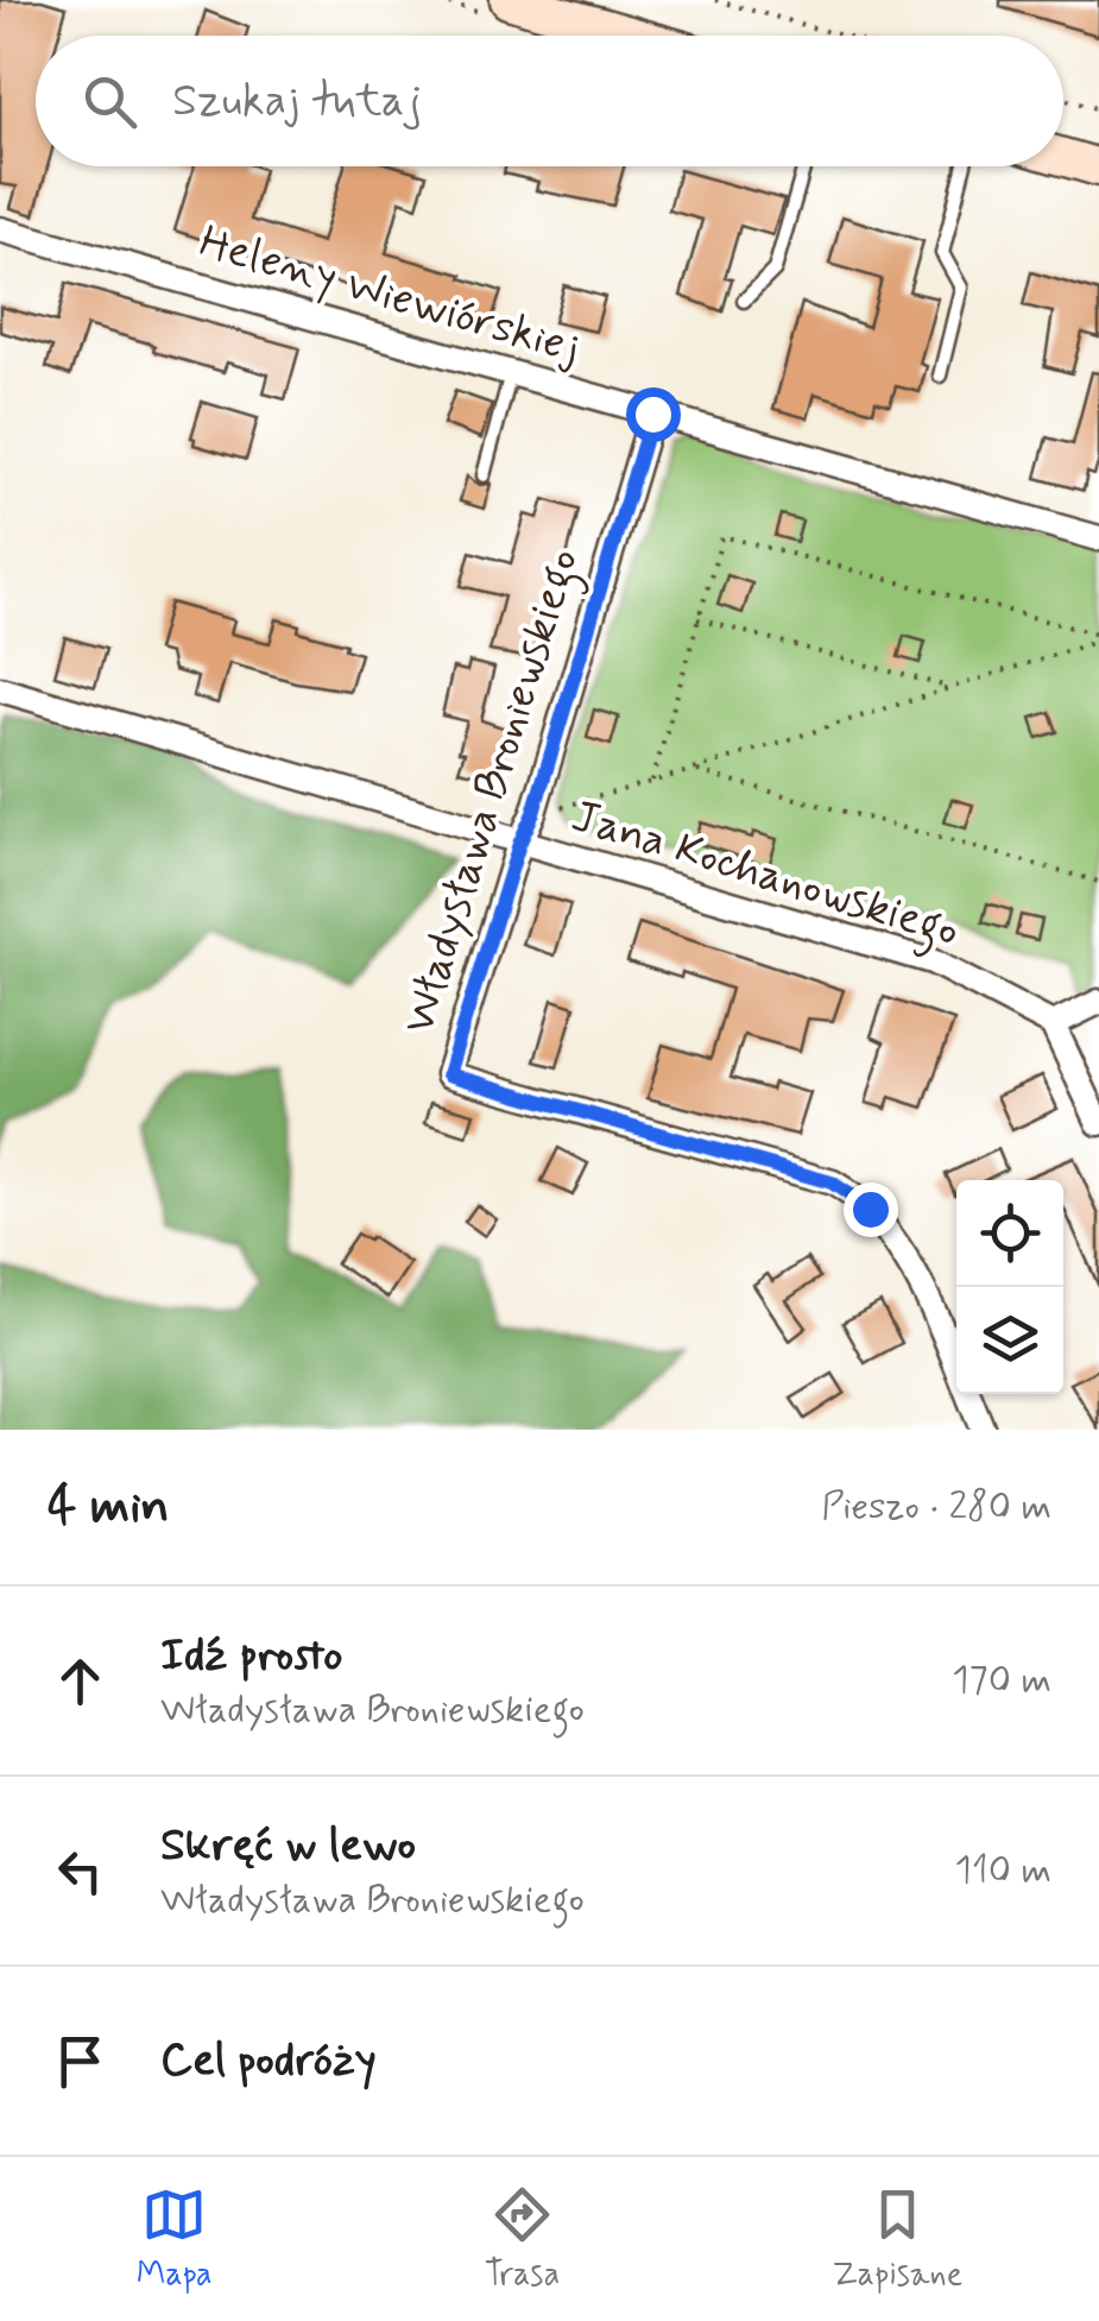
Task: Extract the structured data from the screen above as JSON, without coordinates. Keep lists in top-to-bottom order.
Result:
{
  "streets": {
    "street": ["Heleny Wiewiórskiej", "Władysława Broniewskiego", "Jana Kochanowskiego"]
  },
  "crossings": [
    ["Heleny Wiewiórskiej", "Władysława Broniewskiego"],
    ["Władysława Broniewskiego", "Jana Kochanowskiego"]
  ],
  "page": {
    "search": "Szukaj tutaj",
    "heading": ["4 min", "Pieszo · 280 m"],
    "list": [
      ["Idź prosto", "Władysława Broniewskiego", "170 m"],
      ["Skręć w lewo", "Władysława Broniewskiego", "110 m"],
      "Cel podróży"
    ],
    "nav": ["Mapa", "Trasa", "Zapisane"]
  }
}
